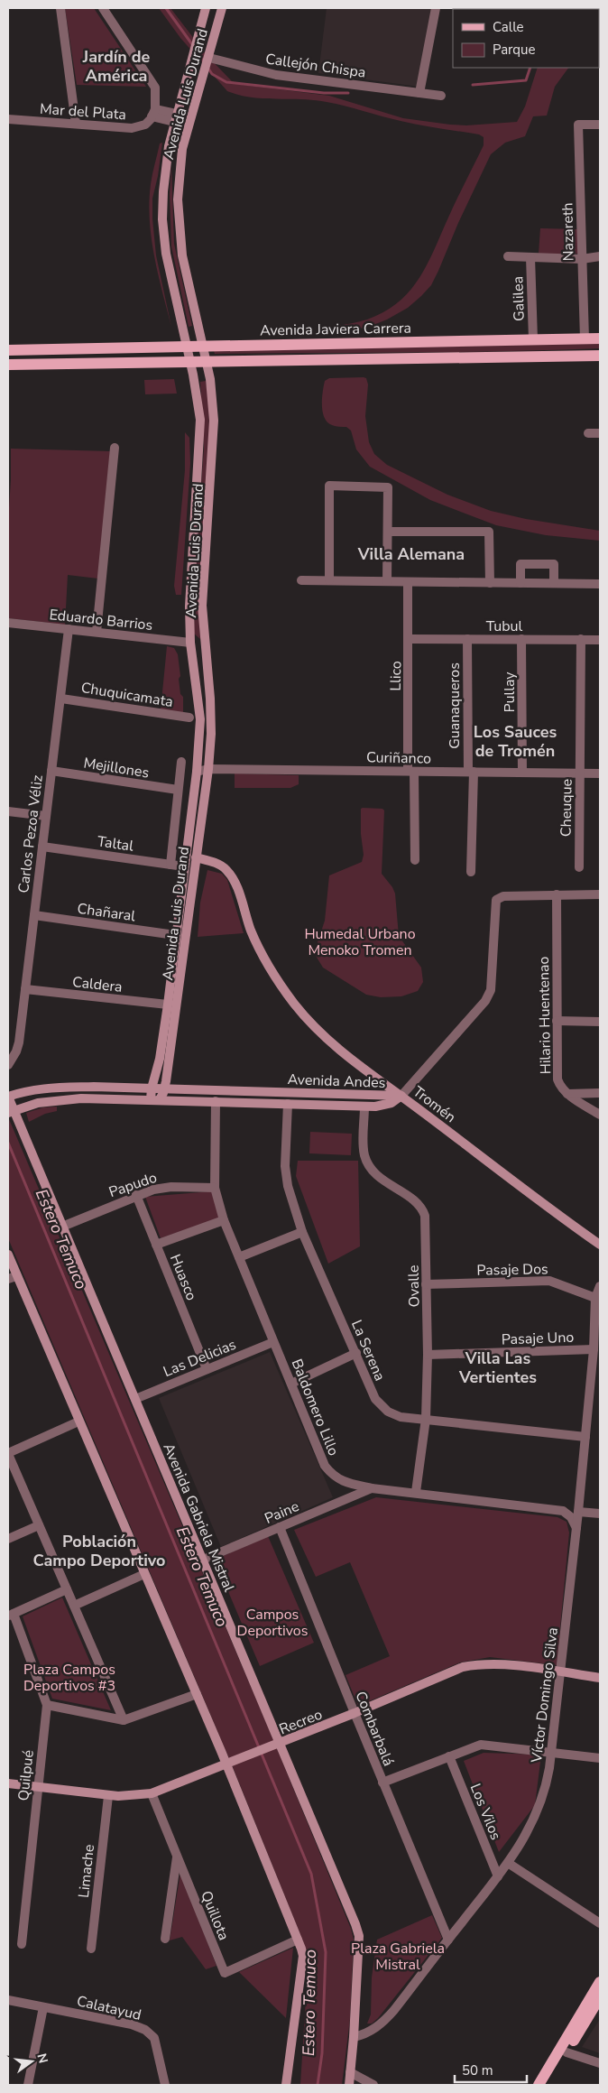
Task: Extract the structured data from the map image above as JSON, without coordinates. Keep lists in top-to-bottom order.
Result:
{
  "streets": {
    "main road": ["Avenida Javiera Carrera"],
    "street": [
      "Callejón Chispa",
      "Avenida Luis Durand",
      "Mar del Plata",
      "Nazareth",
      "Galilea",
      "Eduardo Barrios",
      "Tubul",
      "Llico",
      "Pullay",
      "Chuquicamata",
      "Guanaqueros",
      "Curiñanco",
      "Mejillones",
      "Cheuque",
      "Carlos Pezoa Véliz",
      "Taltal",
      "Chañaral",
      "Caldera",
      "Hilario Huentenao",
      "Avenida Andes",
      "Tromén",
      "Papudo",
      "Pasaje Dos",
      "Huasco",
      "Ovalle",
      "Pasaje Uno",
      "La Serena",
      "Las Delicias",
      "Baldomero Lillo",
      "Paine",
      "Avenida Gabriela Mistral",
      "Víctor Domingo Silva",
      "Recreo",
      "Combarbalá",
      "Quilpué",
      "Los Vilos",
      "Limache",
      "Quillota",
      "Calatayud"
    ]
  },
  "crossings": [
    ["Callejón Chispa", "Avenida Luis Durand"],
    ["Avenida Luis Durand", "Avenida Javiera Carrera"],
    ["Avenida Luis Durand", "Eduardo Barrios"],
    ["Avenida Luis Durand", "Curiñanco"],
    ["Avenida Luis Durand", "Taltal"],
    ["Avenida Luis Durand", "Chañaral"],
    ["Avenida Luis Durand", "Caldera"],
    ["Avenida Luis Durand", "Avenida Andes"],
    ["Avenida Luis Durand", "Tromén"],
    ["Nazareth", "Avenida Javiera Carrera"],
    ["Galilea", "Avenida Javiera Carrera"],
    ["Eduardo Barrios", "Carlos Pezoa Véliz"],
    ["Tubul", "Llico"],
    ["Tubul", "Pullay"],
    ["Tubul", "Guanaqueros"],
    ["Tubul", "Cheuque"],
    ["Llico", "Curiñanco"],
    ["Pullay", "Curiñanco"],
    ["Chuquicamata", "Carlos Pezoa Véliz"],
    ["Guanaqueros", "Curiñanco"],
    ["Curiñanco", "Cheuque"],
    ["Mejillones", "Carlos Pezoa Véliz"],
    ["Carlos Pezoa Véliz", "Taltal"],
    ["Carlos Pezoa Véliz", "Chañaral"],
    ["Carlos Pezoa Véliz", "Caldera"],
    ["Avenida Andes", "Tromén"],
    ["Avenida Andes", "Ovalle"],
    ["Avenida Andes", "La Serena"],
    ["Avenida Andes", "Baldomero Lillo"],
    ["Avenida Andes", "Avenida Gabriela Mistral"],
    ["Papudo", "Huasco"],
    ["Papudo", "Baldomero Lillo"],
    ["Papudo", "Avenida Gabriela Mistral"],
    ["Pasaje Dos", "Ovalle"],
    ["Pasaje Dos", "Víctor Domingo Silva"],
    ["Huasco", "Las Delicias"],
    ["Ovalle", "Pasaje Uno"],
    ["Ovalle", "La Serena"],
    ["Ovalle", "Baldomero Lillo"],
    ["Pasaje Uno", "Víctor Domingo Silva"],
    ["La Serena", "Víctor Domingo Silva"],
    ["Las Delicias", "Baldomero Lillo"],
    ["Las Delicias", "Avenida Gabriela Mistral"],
    ["Baldomero Lillo", "Paine"],
    ["Baldomero Lillo", "Víctor Domingo Silva"],
    ["Paine", "Avenida Gabriela Mistral"],
    ["Paine", "Combarbalá"],
    ["Avenida Gabriela Mistral", "Víctor Domingo Silva"],
    ["Avenida Gabriela Mistral", "Recreo"],
    ["Víctor Domingo Silva", "Recreo"],
    ["Víctor Domingo Silva", "Combarbalá"],
    ["Víctor Domingo Silva", "Los Vilos"],
    ["Recreo", "Combarbalá"],
    ["Recreo", "Quilpué"],
    ["Recreo", "Limache"],
    ["Recreo", "Quillota"]
  ],
  "districts": [
    "Jardín de América",
    "Villa Alemana",
    "Los Sauces de Tromén",
    "Villa Las Vertientes",
    "Población Campo Deportivo"
  ],
  "water": ["Estero Temuco"],
  "parks": [
    "Humedal Urbano Menoko Tromen",
    "Campos Deportivos",
    "Plaza Campos Deportivos #3",
    "Plaza Gabriela Mistral"
  ],
  "legend": ["Calle", "Parque"],
  "scale_bar": "50 m",
  "north": "right"
}
